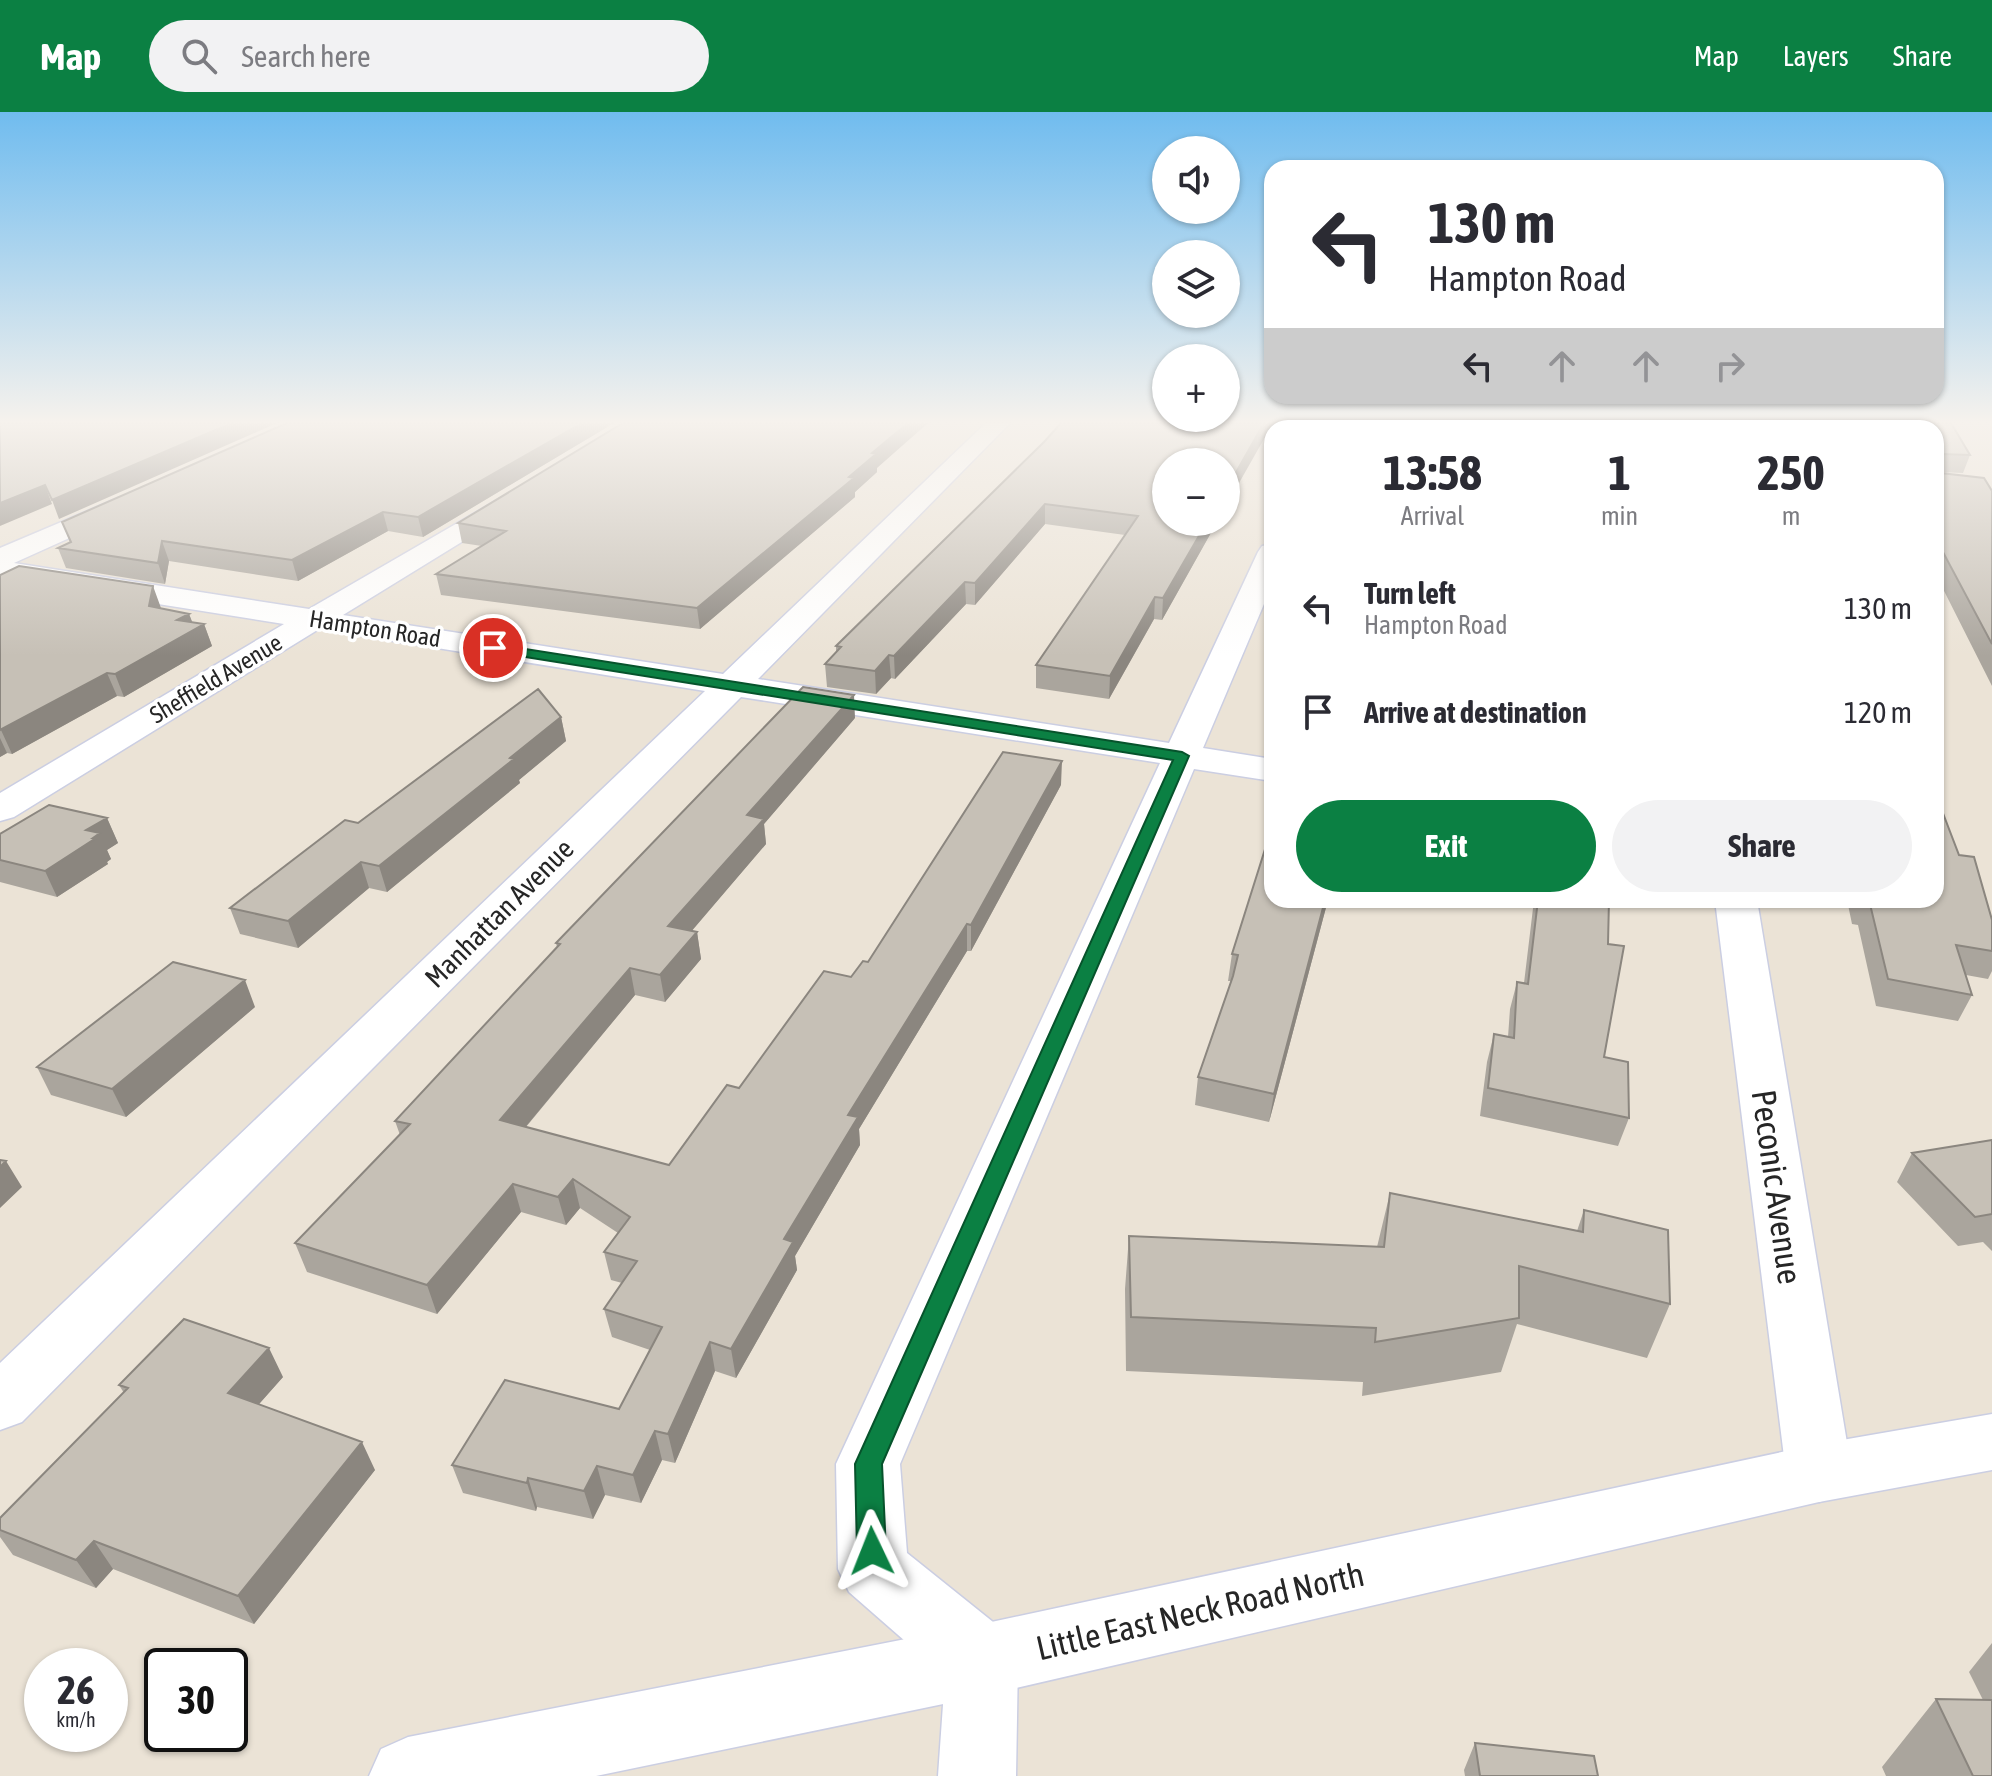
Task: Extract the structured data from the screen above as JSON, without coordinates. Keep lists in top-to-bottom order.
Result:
{
  "streets": {
    "street": [
      "Hampton Road",
      "Sheffield Avenue",
      "Manhattan Avenue",
      "Peconic Avenue",
      "Little East Neck Road North"
    ]
  },
  "crossings": [
    ["Hampton Road", "Sheffield Avenue"],
    ["Hampton Road", "Manhattan Avenue"],
    ["Peconic Avenue", "Little East Neck Road North"]
  ],
  "page": {
    "header": "Map",
    "search": "Search here",
    "nav": ["Map", "Layers", "Share"],
    "map_buttons": ["+", "−"],
    "turn": ["130 m", "Hampton Road"],
    "eta": [
      "13:58",
      "Arrival",
      "1",
      "min",
      "250",
      "m"
    ],
    "list": [
      {
        "name": "Turn left",
        "note": "Hampton Road",
        "value": "130 m"
      },
      {
        "name": "Arrive at destination",
        "value": "120 m"
      }
    ],
    "buttons": ["Exit", "Share"],
    "speed": "26 km/h",
    "limit": "30"
  }
}
